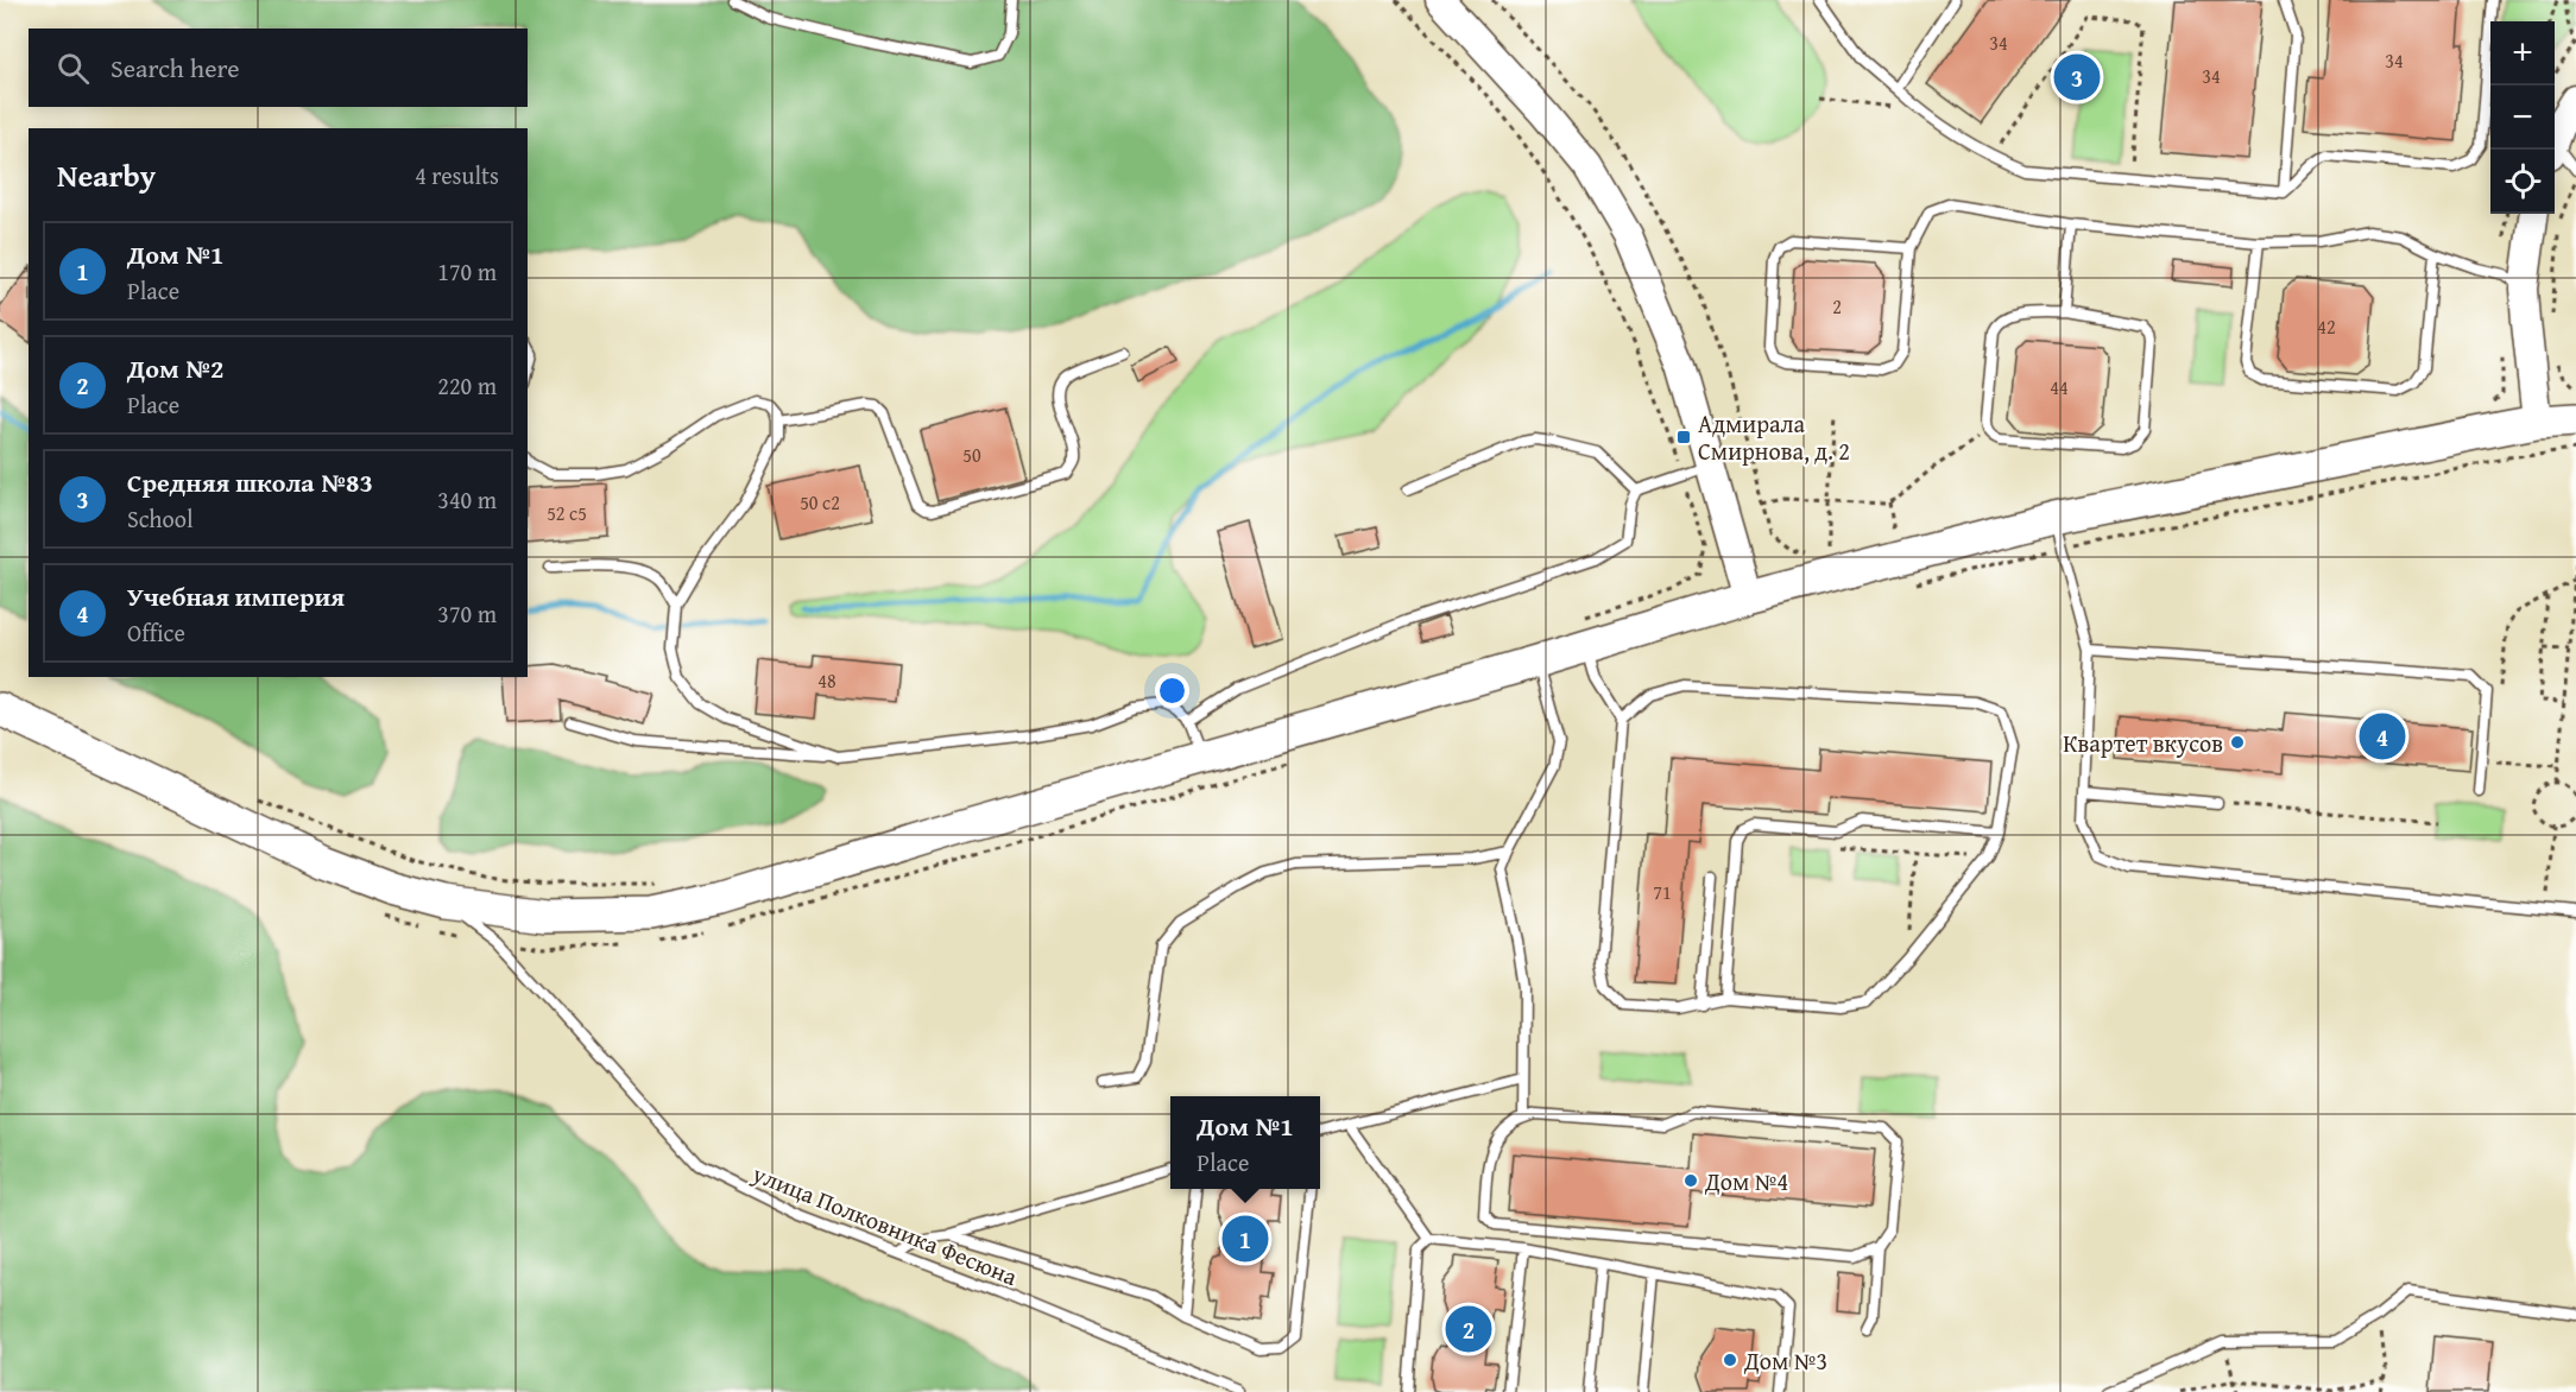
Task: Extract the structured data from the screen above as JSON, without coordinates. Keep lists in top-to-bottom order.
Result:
{
  "streets": {
    "lane": ["улица Полковника Фесюна"]
  },
  "places": {
    "transit": ["Адмирала Смирнова, д. 2"],
    "other": ["Квартет вкусов", "Дом №4", "Дом №3"]
  },
  "house_numbers": [
    "34",
    "34",
    "34",
    "2",
    "42",
    "44",
    "50",
    "50 с2",
    "52 с5",
    "48",
    "71"
  ],
  "page": {
    "map_buttons": ["+", "−"],
    "search": "Search here",
    "pins": [
      "3",
      "4",
      "1",
      "2"
    ],
    "heading": ["Nearby", "4 results"],
    "list": [
      {
        "mark": "1",
        "name": "Дом №1",
        "note": "Place",
        "value": "170 m"
      },
      {
        "mark": "2",
        "name": "Дом №2",
        "note": "Place",
        "value": "220 m"
      },
      {
        "mark": "3",
        "name": "Средняя школа №83",
        "note": "School",
        "value": "340 m"
      },
      {
        "mark": "4",
        "name": "Учебная империя",
        "note": "Office",
        "value": "370 m"
      }
    ],
    "popup": ["Дом №1", "Place"]
  }
}
